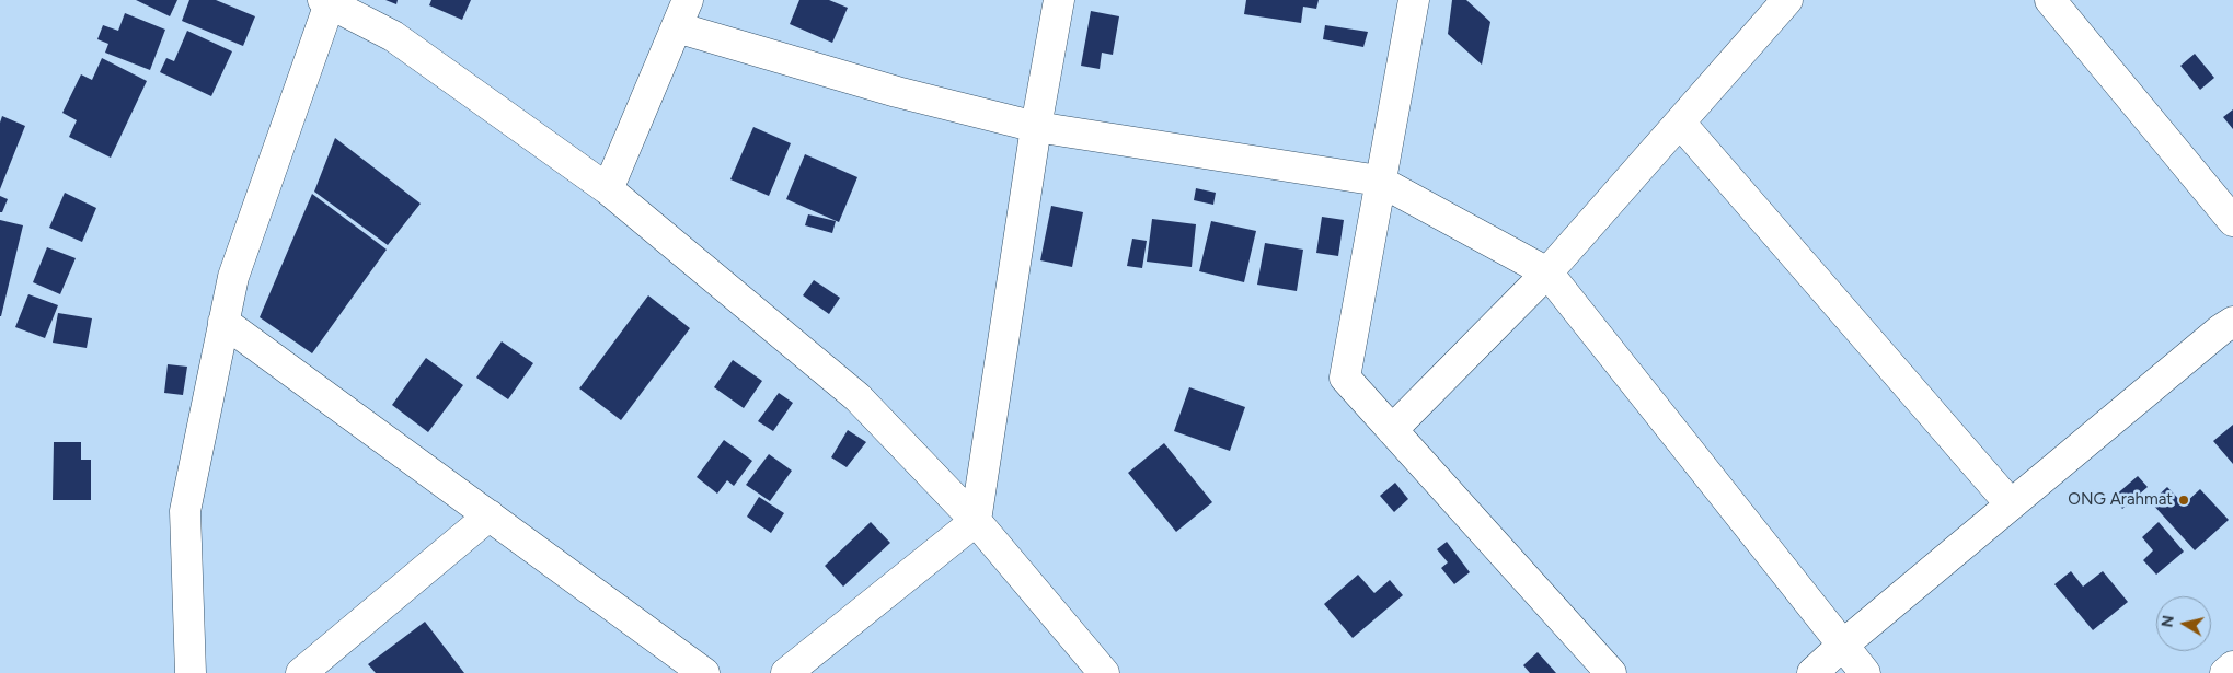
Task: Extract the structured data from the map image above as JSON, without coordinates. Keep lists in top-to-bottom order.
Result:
{
  "places": ["ONG Arahmat"],
  "north": "left"
}
